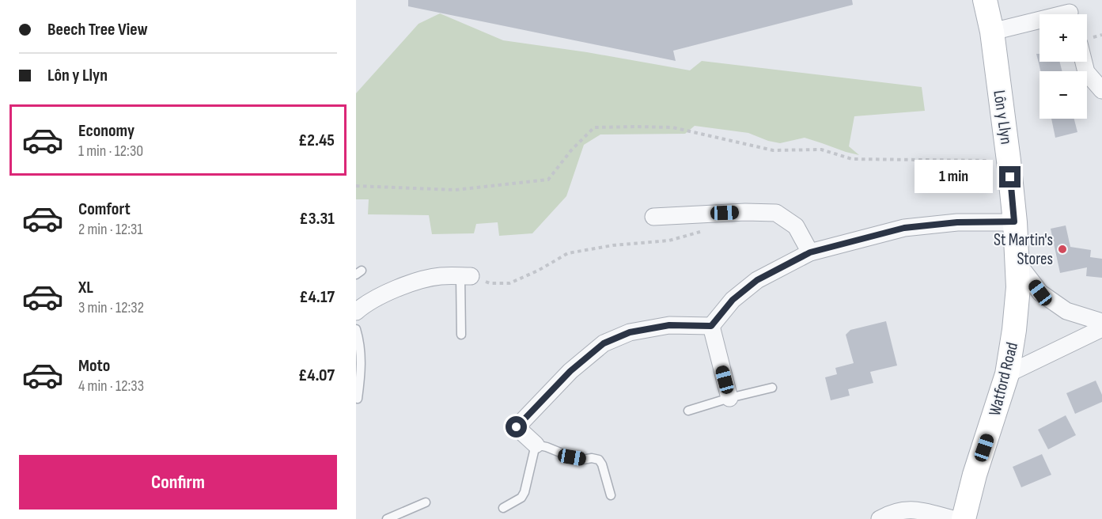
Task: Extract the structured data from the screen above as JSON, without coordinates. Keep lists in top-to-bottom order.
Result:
{
  "streets": {
    "street": ["Lôn y Llyn", "Watford Road"]
  },
  "crossings": [
    ["Lôn y Llyn", "Watford Road"]
  ],
  "places": ["St Martin's Stores"],
  "page": {
    "banner": ["Beech Tree View", "Lôn y Llyn"],
    "map_buttons": ["+", "−"],
    "list": [
      {
        "name": "Economy",
        "note": "1 min · 12:30",
        "value": "£2.45"
      },
      {
        "name": "Comfort",
        "note": "2 min · 12:31",
        "value": "£3.31"
      },
      {
        "name": "XL",
        "note": "3 min · 12:32",
        "value": "£4.17"
      },
      {
        "name": "Moto",
        "note": "4 min · 12:33",
        "value": "£4.07"
      }
    ],
    "bubble": "1 min",
    "buttons": "Confirm"
  }
}
